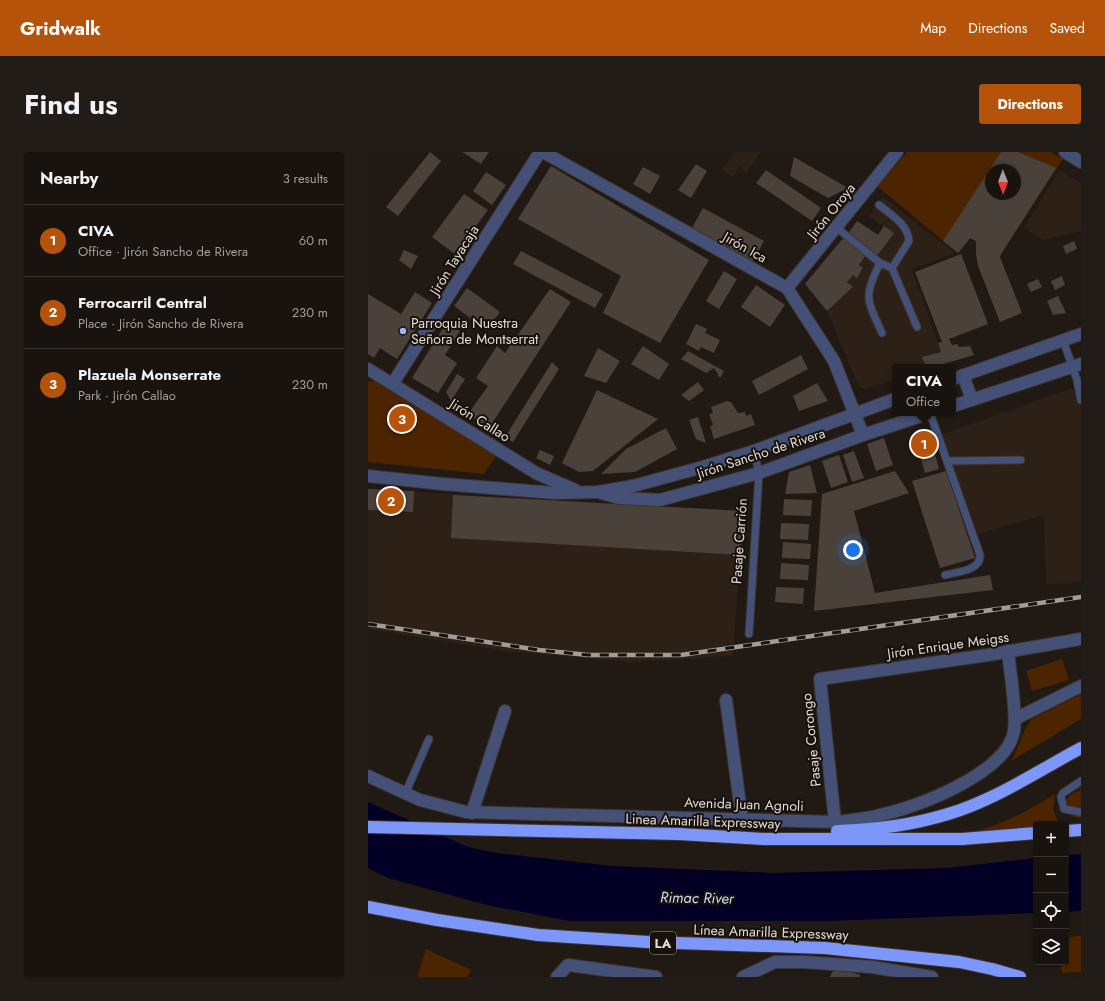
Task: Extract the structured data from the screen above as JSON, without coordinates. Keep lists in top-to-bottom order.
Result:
{
  "streets": {
    "highway": ["Linea Amarilla Expressway", "Línea Amarilla Expressway", "LA"],
    "street": [
      "Jirón Oroya",
      "Jirón Ica",
      "Jirón Tayacaja",
      "Jirón Callao",
      "Jirón Sancho de Rivera",
      "Jirón Enrique Meigss",
      "Pasaje Corongo",
      "Avenida Juan Agnoli"
    ],
    "lane": ["Pasaje Carrión"]
  },
  "crossings": [
    ["Jirón Oroya", "Jirón Ica"],
    ["Jirón Ica", "Jirón Sancho de Rivera"],
    ["Jirón Tayacaja", "Jirón Callao"],
    ["Jirón Callao", "Jirón Sancho de Rivera"],
    ["Jirón Sancho de Rivera", "Pasaje Carrión"],
    ["Jirón Enrique Meigss", "Pasaje Corongo"],
    ["Jirón Enrique Meigss", "Avenida Juan Agnoli"],
    ["Pasaje Corongo", "Avenida Juan Agnoli"]
  ],
  "water": ["Rimac River"],
  "places": ["Parroquia Nuestra Señora de Montserrat"],
  "north": "bottom",
  "page": {
    "header": "Gridwalk",
    "nav": ["Map", "Directions", "Saved"],
    "title": "Find us",
    "buttons": "Directions",
    "heading": ["Nearby", "3 results"],
    "list": [
      {
        "mark": "1",
        "name": "CIVA",
        "note": "Office · Jirón Sancho de Rivera",
        "value": "60 m"
      },
      {
        "mark": "2",
        "name": "Ferrocarril Central",
        "note": "Place · Jirón Sancho de Rivera",
        "value": "230 m"
      },
      {
        "mark": "3",
        "name": "Plazuela Monserrate",
        "note": "Park · Jirón Callao",
        "value": "230 m"
      }
    ],
    "popup": ["CIVA", "Office"],
    "pins": ["3", "1", "2"],
    "map_buttons": ["+", "−"]
  }
}
